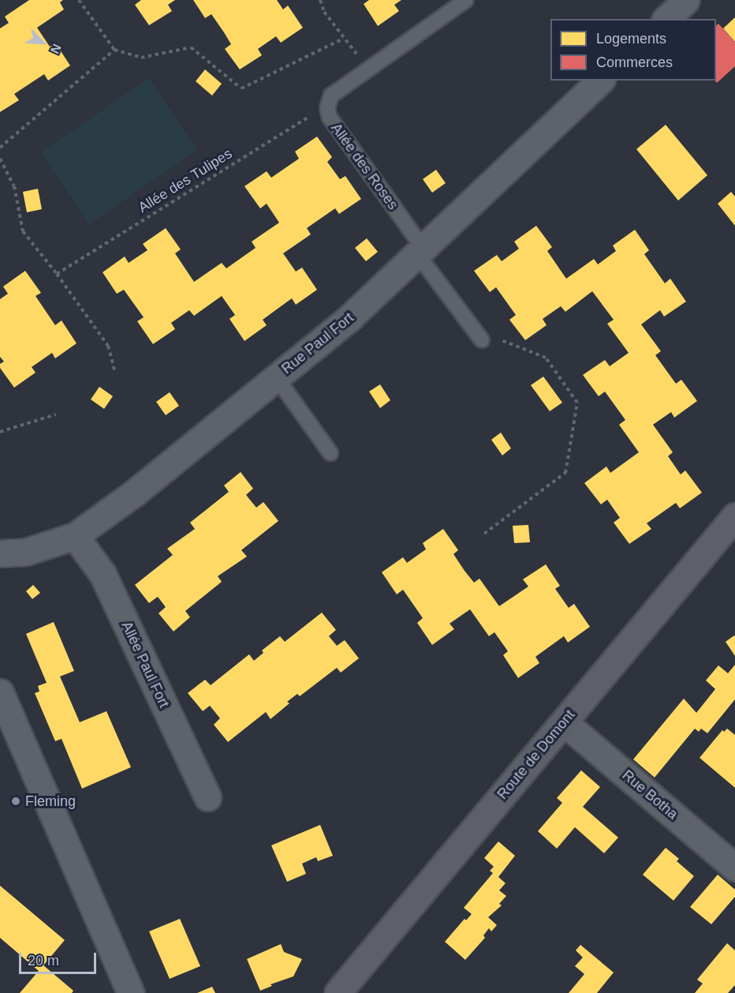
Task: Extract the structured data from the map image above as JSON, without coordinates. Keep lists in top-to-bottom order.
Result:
{
  "streets": {
    "main road": ["Route de Domont"],
    "street": ["Rue Paul Fort", "Allée Paul Fort", "Rue Botha"],
    "lane": ["Allée des Roses"],
    "path": ["Allée des Tulipes"]
  },
  "crossings": [
    ["Allée des Roses", "Allée des Tulipes"],
    ["Allée des Roses", "Rue Paul Fort"],
    ["Rue Paul Fort", "Allée Paul Fort"],
    ["Route de Domont", "Rue Botha"]
  ],
  "places": ["Fleming"],
  "legend": ["Logements", "Commerces"],
  "scale_bar": "20 m",
  "north": "bottom right"
}
